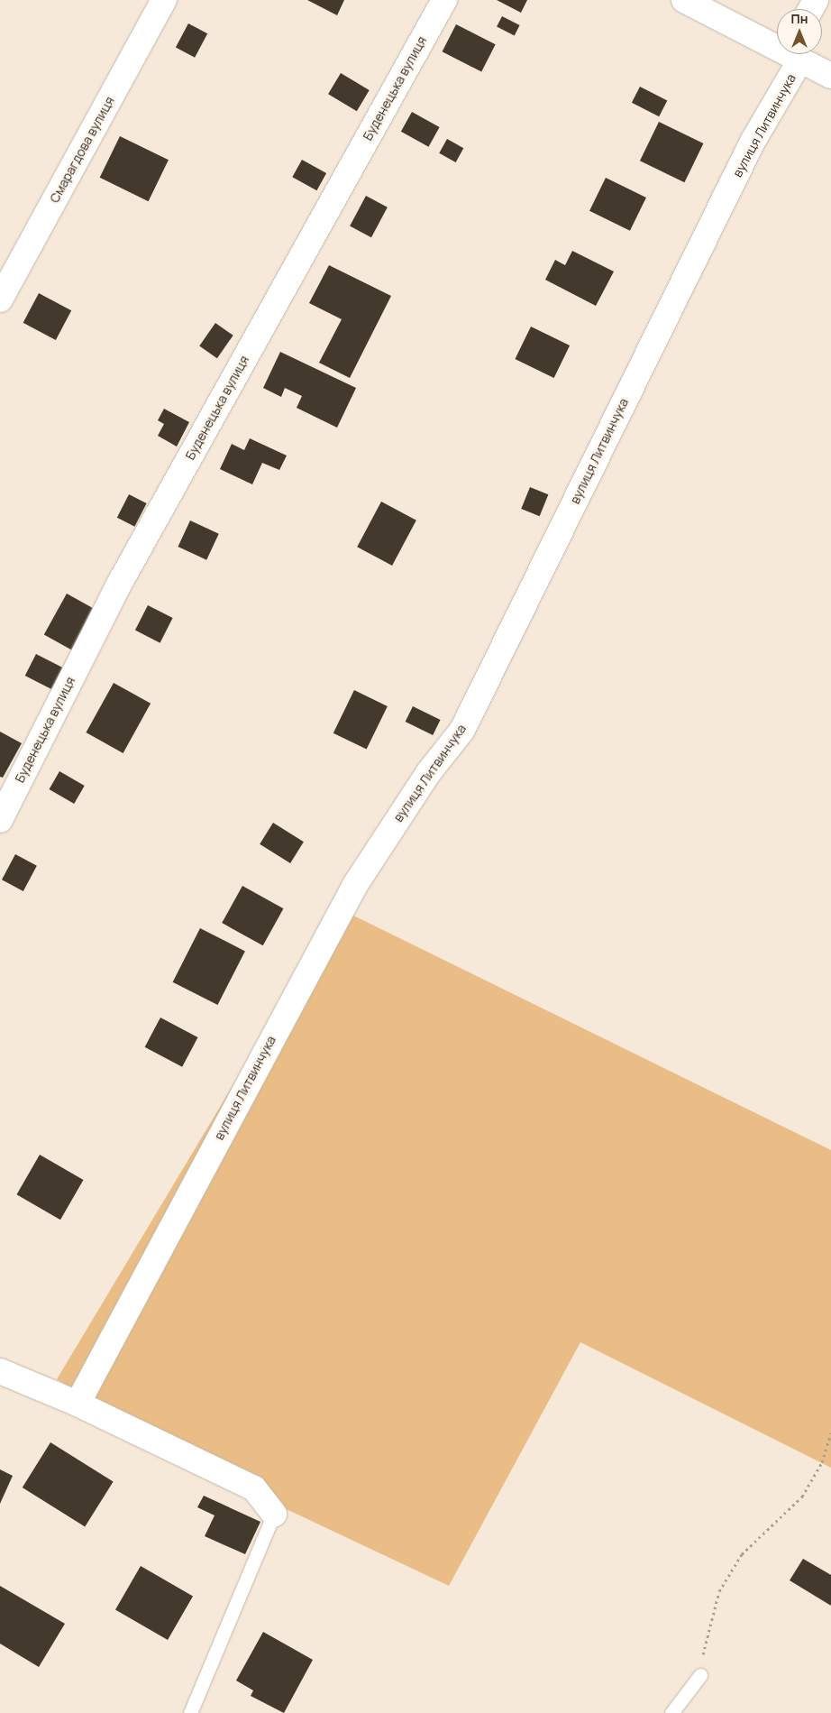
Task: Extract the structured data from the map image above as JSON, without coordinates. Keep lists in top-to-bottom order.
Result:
{
  "streets": {
    "street": ["Буденецька вулиця", "вулиця Литвинчука", "Смарагдова вулиця"]
  },
  "north": "top"
}
